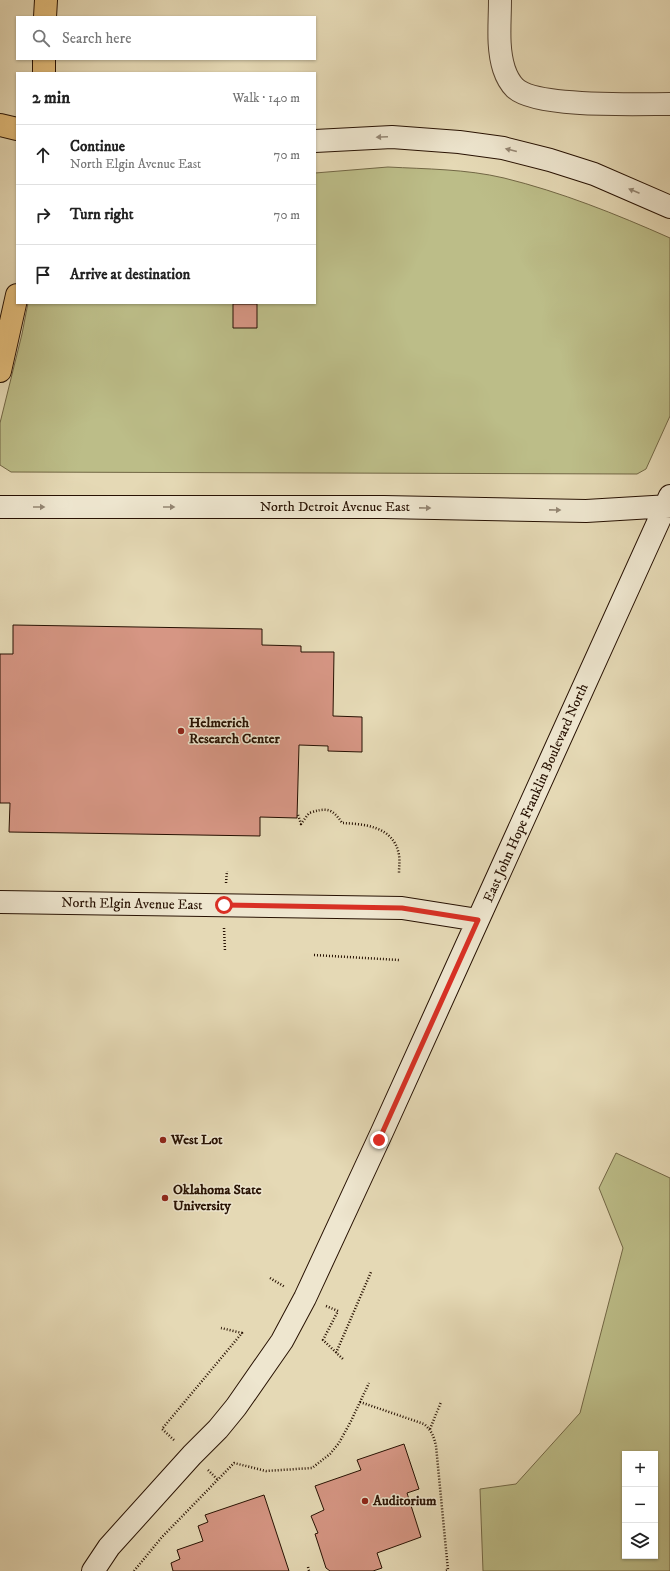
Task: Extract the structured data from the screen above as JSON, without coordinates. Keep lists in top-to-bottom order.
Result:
{
  "streets": {
    "street": ["North Detroit Avenue East", "East John Hope Franklin Boulevard North", "North Elgin Avenue East"]
  },
  "crossings": [
    ["North Detroit Avenue East", "East John Hope Franklin Boulevard North"],
    ["East John Hope Franklin Boulevard North", "North Elgin Avenue East"]
  ],
  "one_way": ["North Detroit Avenue East"],
  "places": [
    "Helmerich Research Center",
    "West Lot",
    "Oklahoma State University",
    "Auditorium"
  ],
  "page": {
    "search": "Search here",
    "heading": ["2 min", "Walk · 140 m"],
    "list": [
      ["Continue", "North Elgin Avenue East", "70 m"],
      ["Turn right", "70 m"],
      "Arrive at destination"
    ],
    "map_buttons": ["+", "−"]
  }
}
